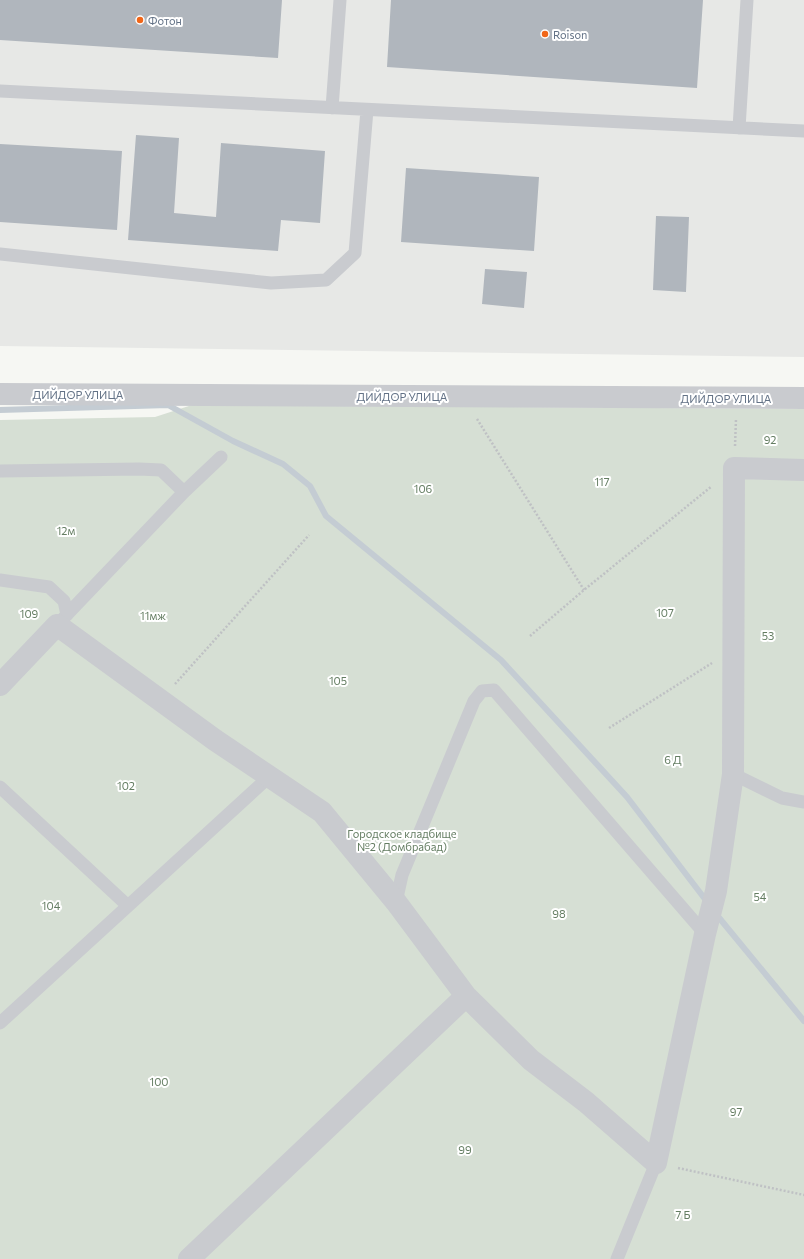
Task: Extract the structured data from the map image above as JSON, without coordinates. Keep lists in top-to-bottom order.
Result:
{
  "streets": {
    "street": ["ДИЙДОР УЛИЦА"]
  },
  "parks": [
    "92",
    "117",
    "106",
    "12м",
    "107",
    "109",
    "11мж",
    "53",
    "105",
    "6 Д",
    "102",
    "Городское кладбище №2 (Домбрабад)",
    "54",
    "104",
    "98",
    "100",
    "97",
    "99",
    "7 Б"
  ],
  "places": ["Фотон", "Roison"]
}
